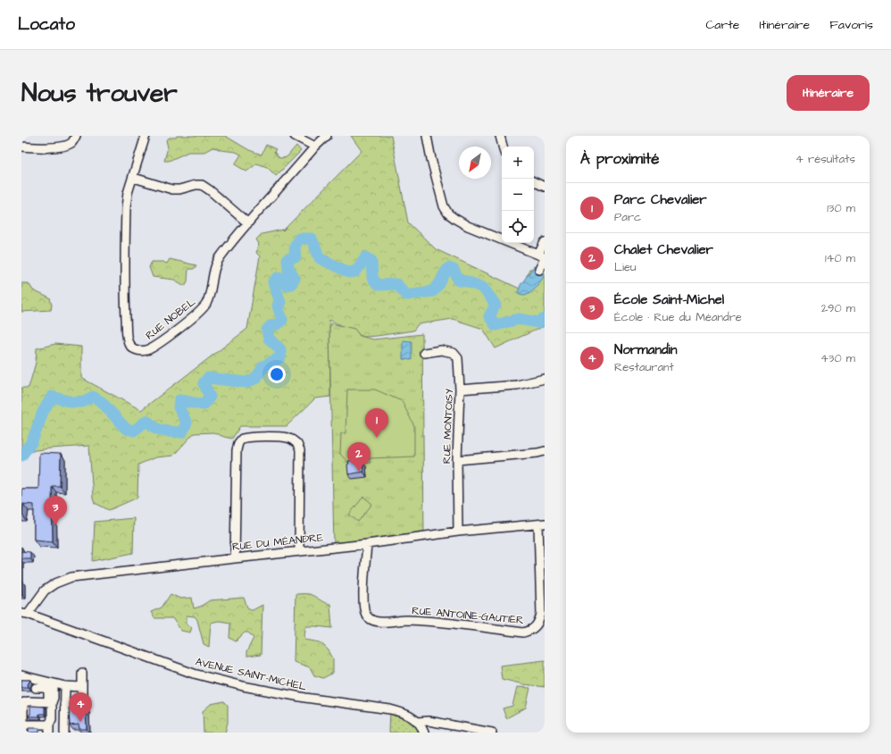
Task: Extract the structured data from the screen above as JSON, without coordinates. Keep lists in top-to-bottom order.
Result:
{
  "streets": {
    "street": [
      "RUE NOBEL",
      "RUE MONTOISY",
      "RUE DU MÉANDRE",
      "RUE ANTOINE-GAUTIER",
      "AVENUE SAINT-MICHEL"
    ]
  },
  "crossings": [
    ["RUE MONTOISY", "RUE DU MÉANDRE"],
    ["RUE DU MÉANDRE", "RUE ANTOINE-GAUTIER"],
    ["RUE DU MÉANDRE", "AVENUE SAINT-MICHEL"]
  ],
  "north": "bottom left",
  "page": {
    "header": "Locato",
    "nav": ["Carte", "Itinéraire", "Favoris"],
    "buttons": "Itinéraire",
    "title": "Nous trouver",
    "heading": ["À proximité", "4 résultats"],
    "map_buttons": ["+", "−"],
    "list": [
      {
        "mark": "1",
        "name": "Parc Chevalier",
        "note": "Parc",
        "value": "130 m"
      },
      {
        "mark": "2",
        "name": "Chalet Chevalier",
        "note": "Lieu",
        "value": "140 m"
      },
      {
        "mark": "3",
        "name": "École Saint-Michel",
        "note": "École · Rue du Méandre",
        "value": "290 m"
      },
      {
        "mark": "4",
        "name": "Normandin",
        "note": "Restaurant",
        "value": "430 m"
      }
    ],
    "pins": [
      "1",
      "2",
      "3",
      "4"
    ]
  }
}
